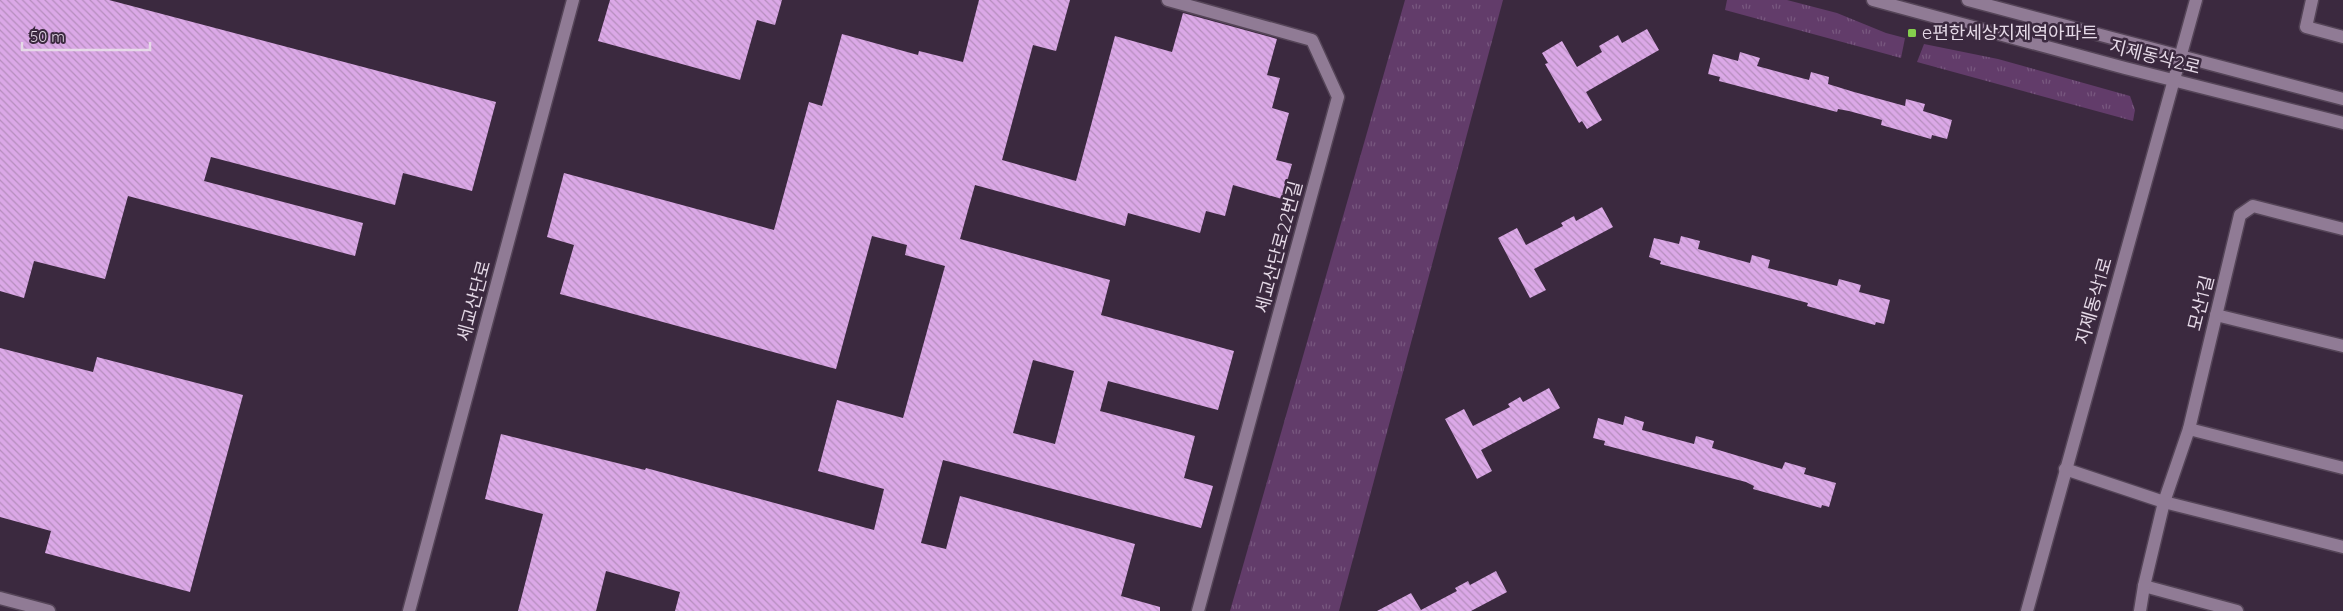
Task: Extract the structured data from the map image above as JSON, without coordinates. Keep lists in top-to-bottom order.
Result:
{
  "streets": {
    "street": [
      "지제동삭2로",
      "세교산단로22번길",
      "세교산단로",
      "지제동삭1로",
      "모산1길"
    ]
  },
  "crossings": [
    ["지제동삭2로", "지제동삭1로"]
  ],
  "places": {
    "transit": ["e편한세상지제역아파트"]
  },
  "scale_bar": "50 m"
}
